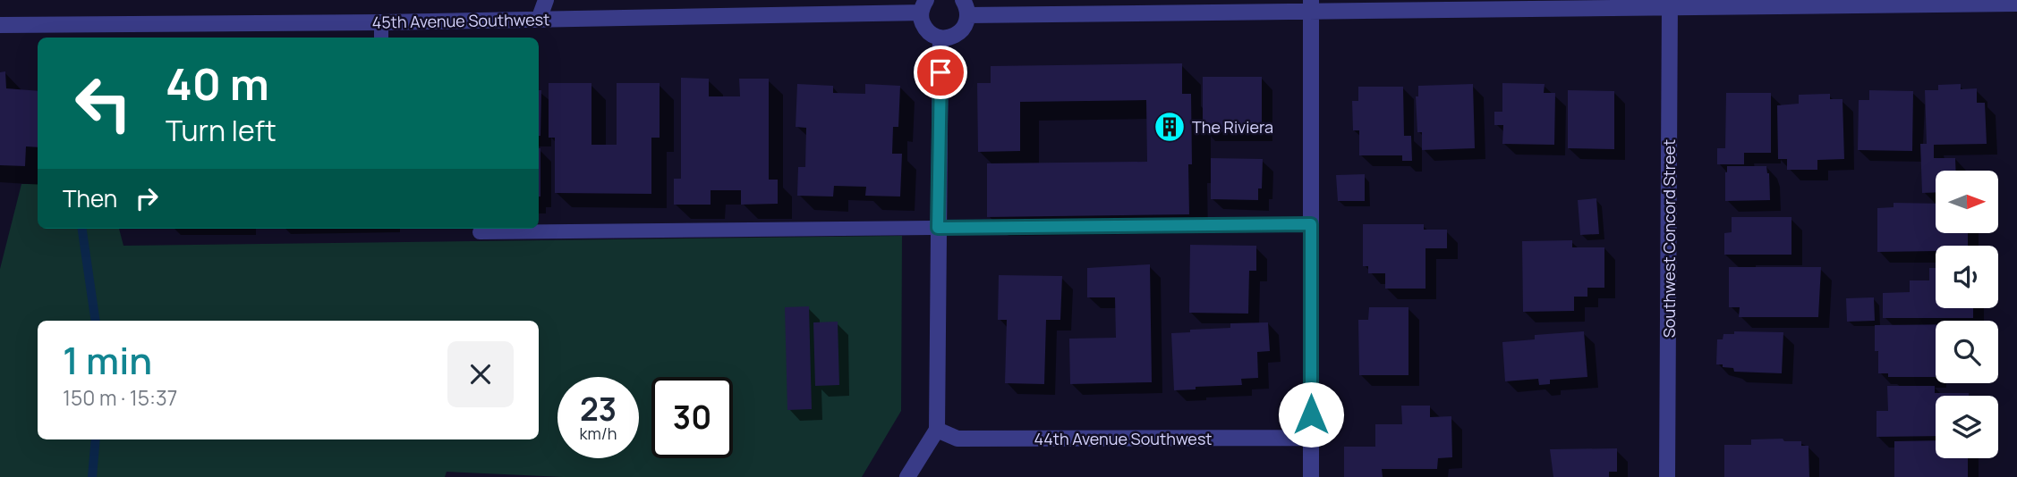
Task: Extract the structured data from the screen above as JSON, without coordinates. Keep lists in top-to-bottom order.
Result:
{
  "streets": {
    "street": ["45th Avenue Southwest", "Southwest Concord Street", "44th Avenue Southwest"]
  },
  "places": {
    "building": ["The Riviera"]
  },
  "north": "right",
  "page": {
    "turn": ["40 m", "Turn left"],
    "then": "Then",
    "heading": ["1 min", "150 m · 15:37"],
    "speed": "23 km/h",
    "limit": "30"
  }
}
